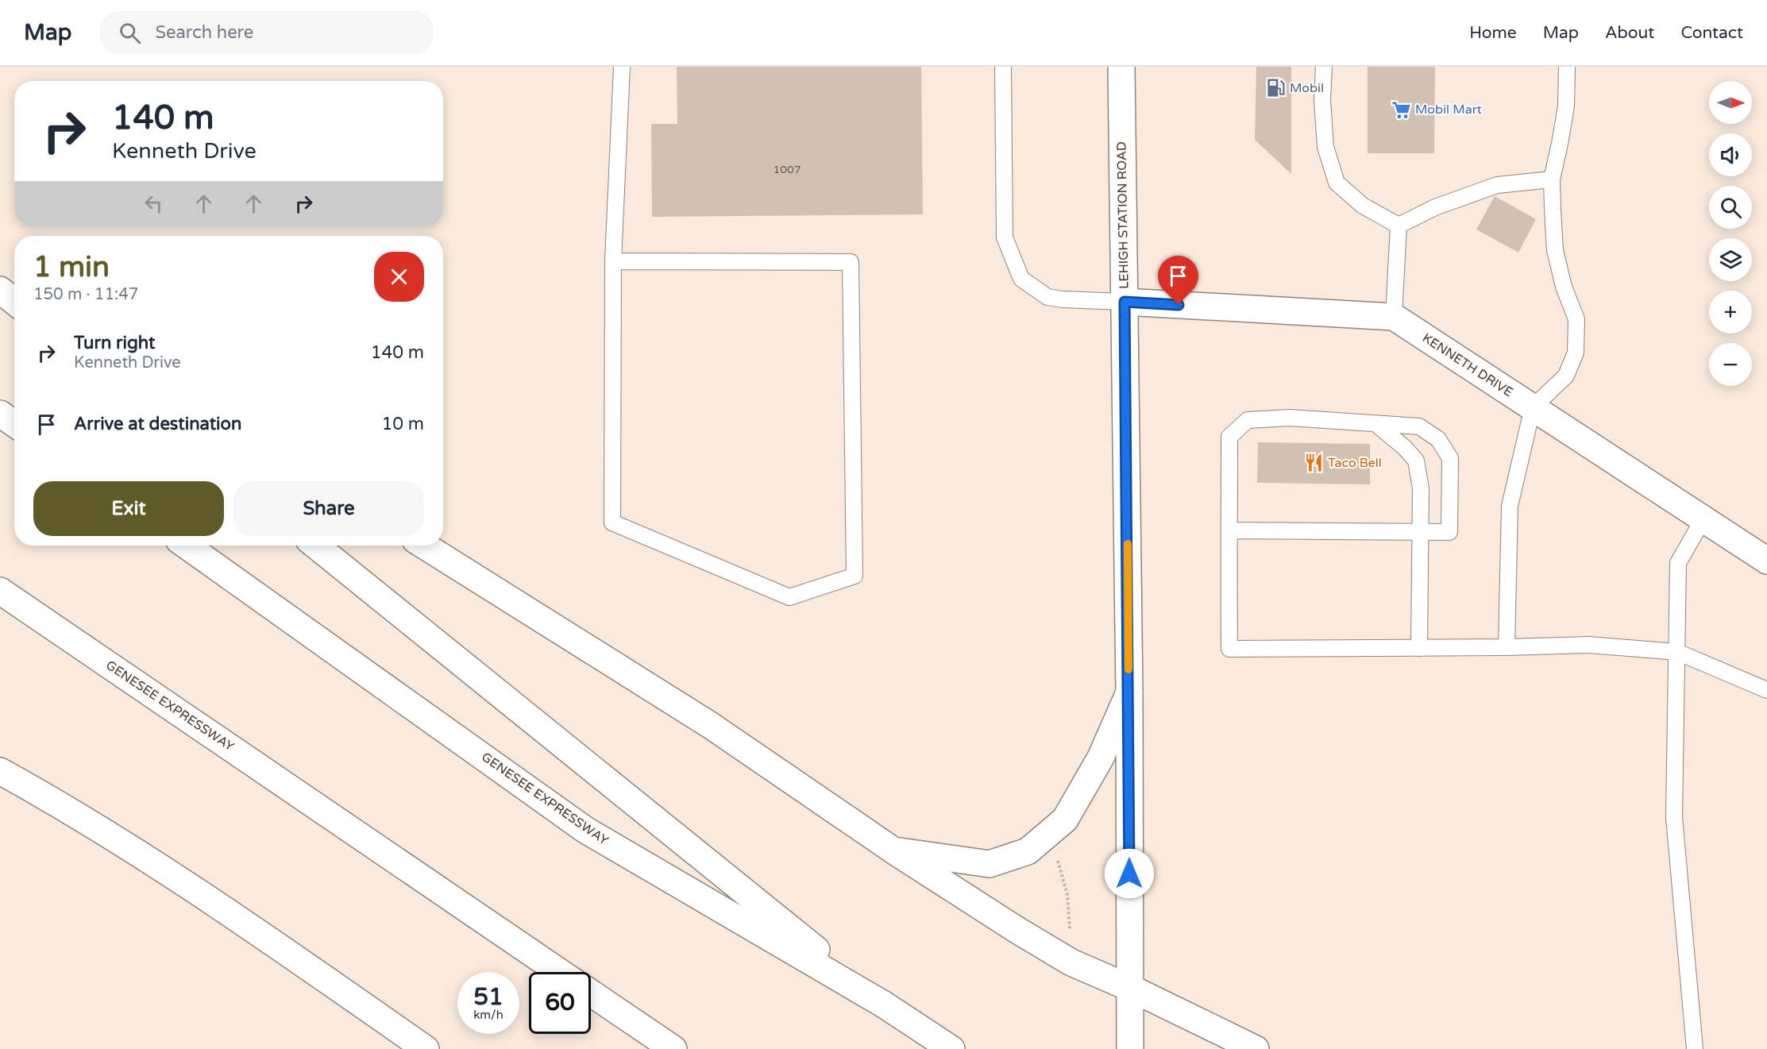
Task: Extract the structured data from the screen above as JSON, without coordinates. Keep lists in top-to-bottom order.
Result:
{
  "streets": {
    "main road": ["LEHIGH STATION ROAD", "KENNETH DRIVE", "GENESEE EXPRESSWAY"]
  },
  "places": {
    "fuel station": ["Mobil"],
    "supermarket": ["Mobil Mart"],
    "restaurant": ["Taco Bell"]
  },
  "house_numbers": ["1007"],
  "north": "right",
  "page": {
    "header": "Map",
    "search": "Search here",
    "nav": [
      "Home",
      "Map",
      "About",
      "Contact"
    ],
    "map_buttons": ["+", "−"],
    "turn": ["140 m", "Kenneth Drive"],
    "heading": ["1 min", "150 m · 11:47"],
    "list": [
      {
        "name": "Turn right",
        "note": "Kenneth Drive",
        "value": "140 m"
      },
      {
        "name": "Arrive at destination",
        "value": "10 m"
      }
    ],
    "buttons": ["Exit", "Share"],
    "speed": "51 km/h",
    "limit": "60"
  }
}
